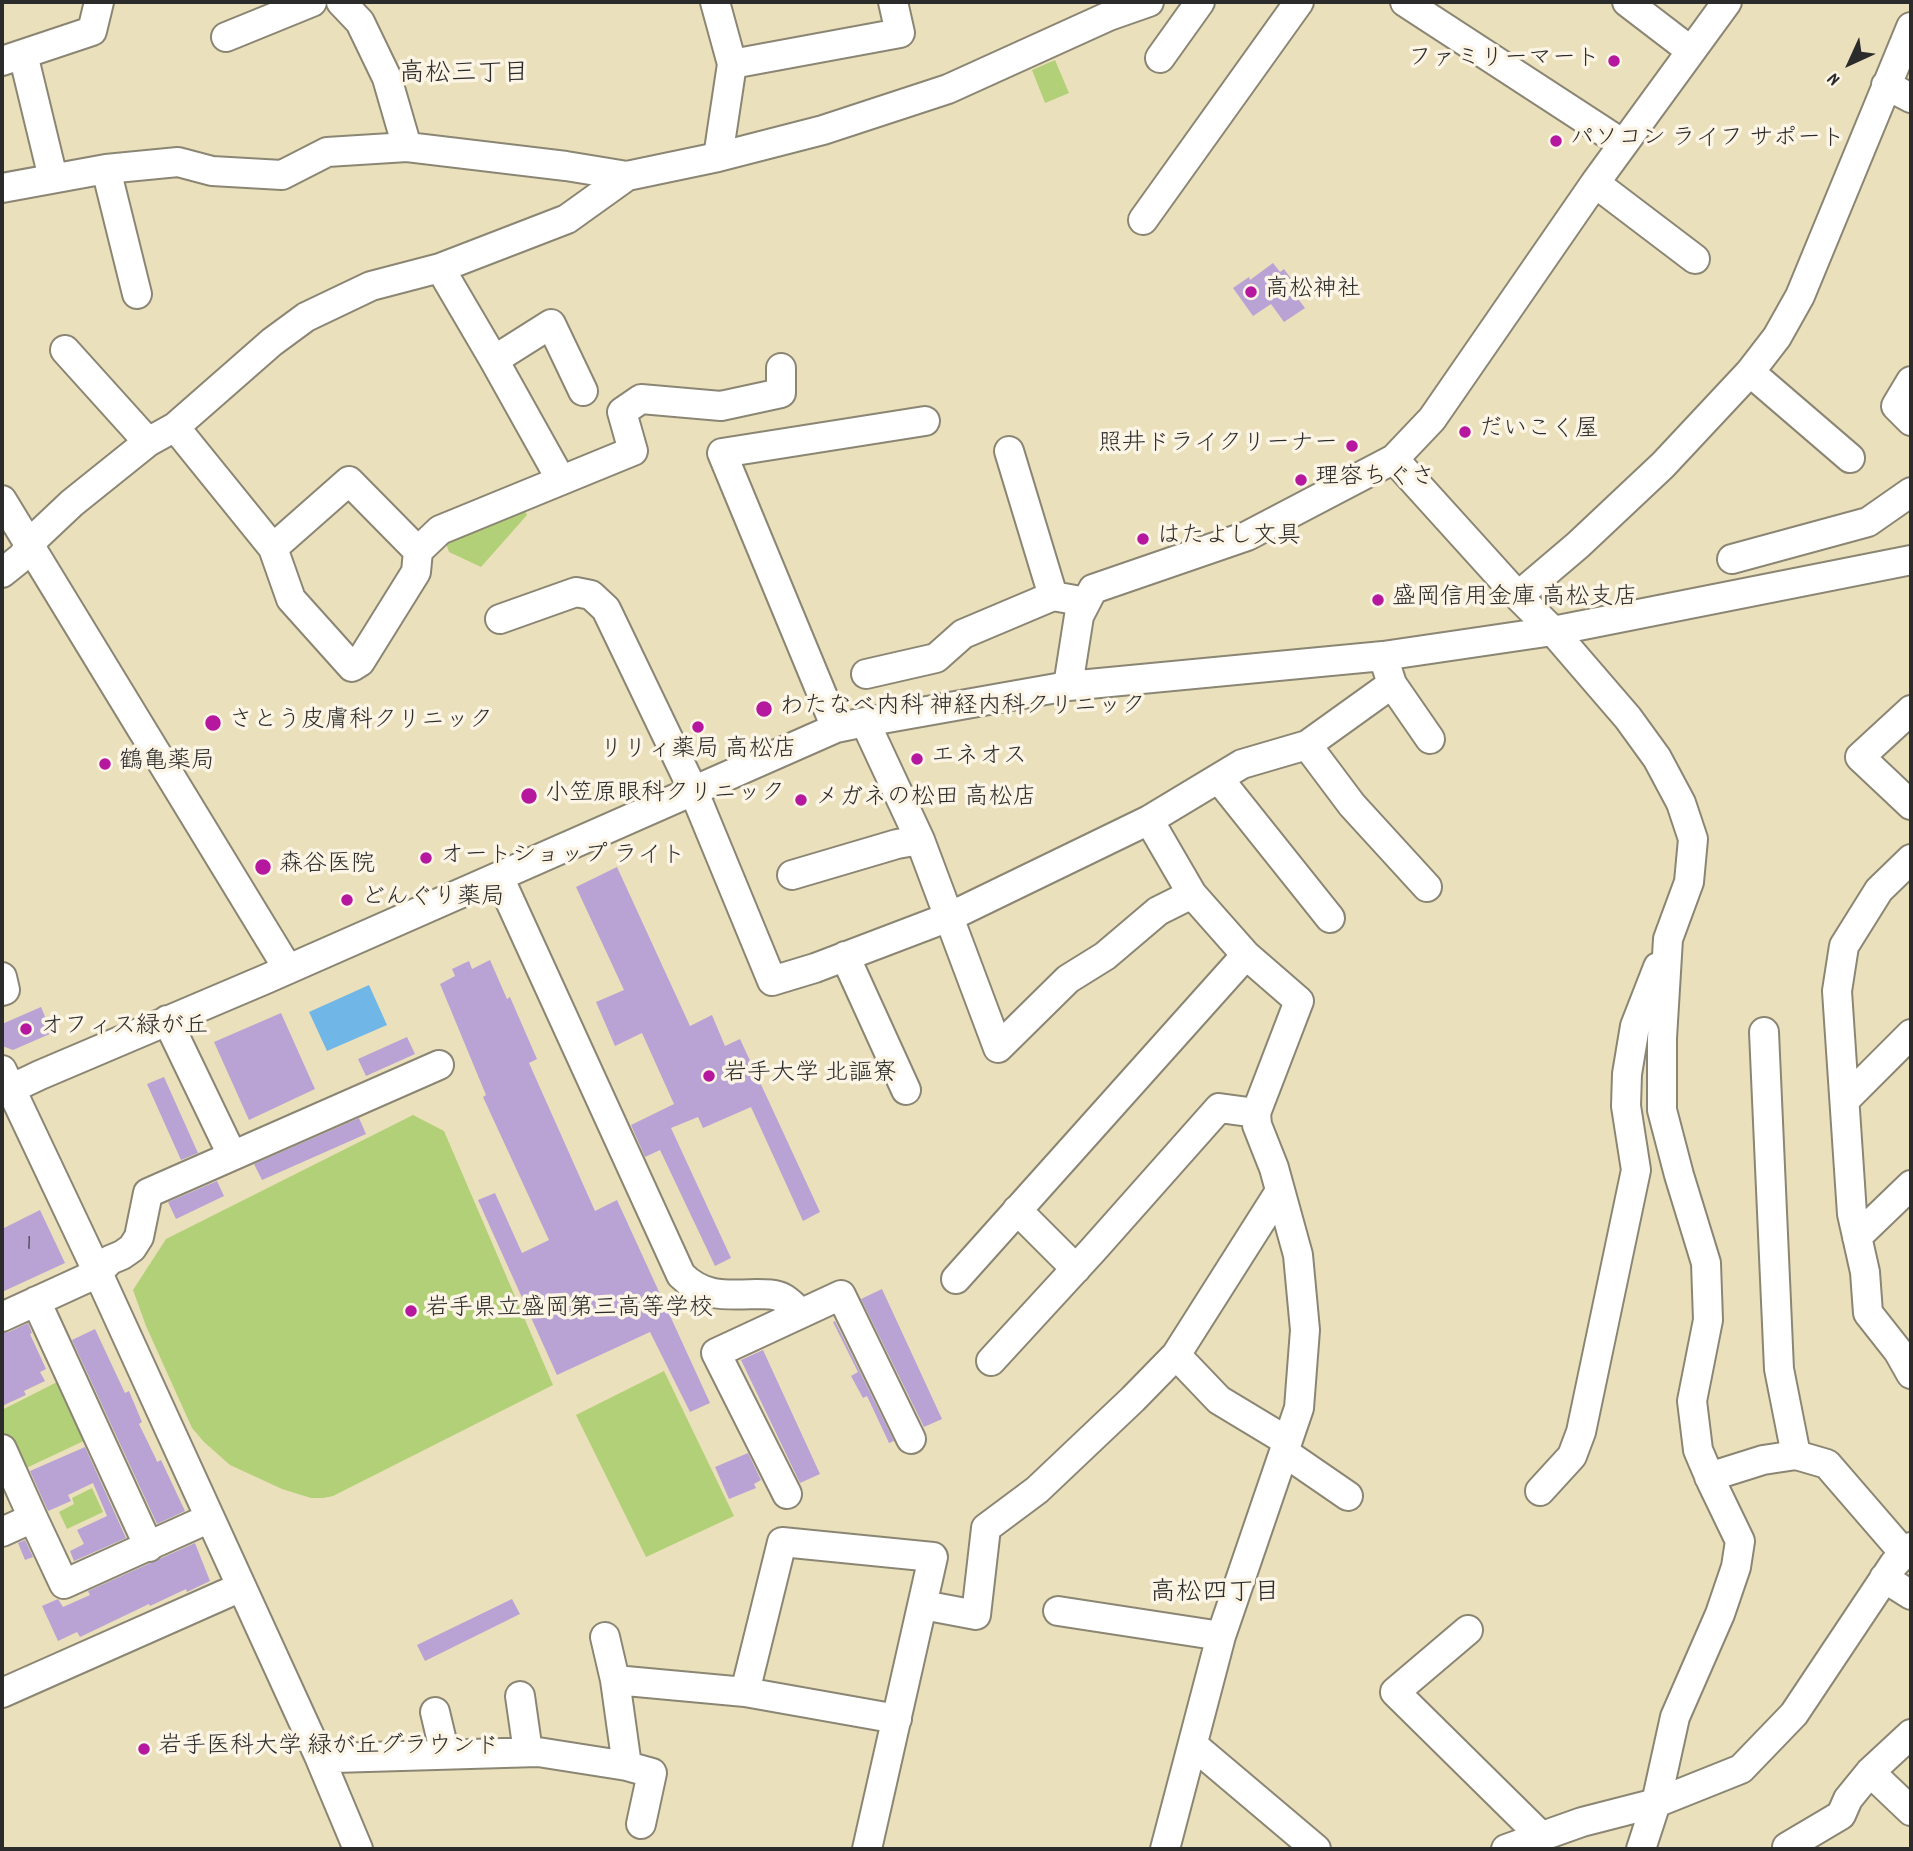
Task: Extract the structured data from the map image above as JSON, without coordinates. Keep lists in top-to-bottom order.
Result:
{
  "districts": ["高松三丁目", "高松四丁目"],
  "places": [
    "ファミリーマート",
    "パソコン ライフ サポート",
    "高松神社",
    "だいこく屋",
    "照井ドライクリーナー",
    "理容ちぐさ",
    "はたよし文具",
    "盛岡信用金庫 高松支店",
    "わたなべ内科 神経内科クリニック",
    "さとう皮膚科クリニック",
    "リリィ薬局 高松店",
    "エネオス",
    "鶴亀薬局",
    "小笠原眼科クリニック",
    "メガネの松田 高松店",
    "オートショップ ライト",
    "森谷医院",
    "どんぐり薬局",
    "オフィス緑が丘",
    "岩手大学 北謳寮",
    "岩手県立盛岡第三高等学校",
    "岩手医科大学 緑が丘グラウンド"
  ],
  "house_numbers": ["1"],
  "north": "bottom left"
}
